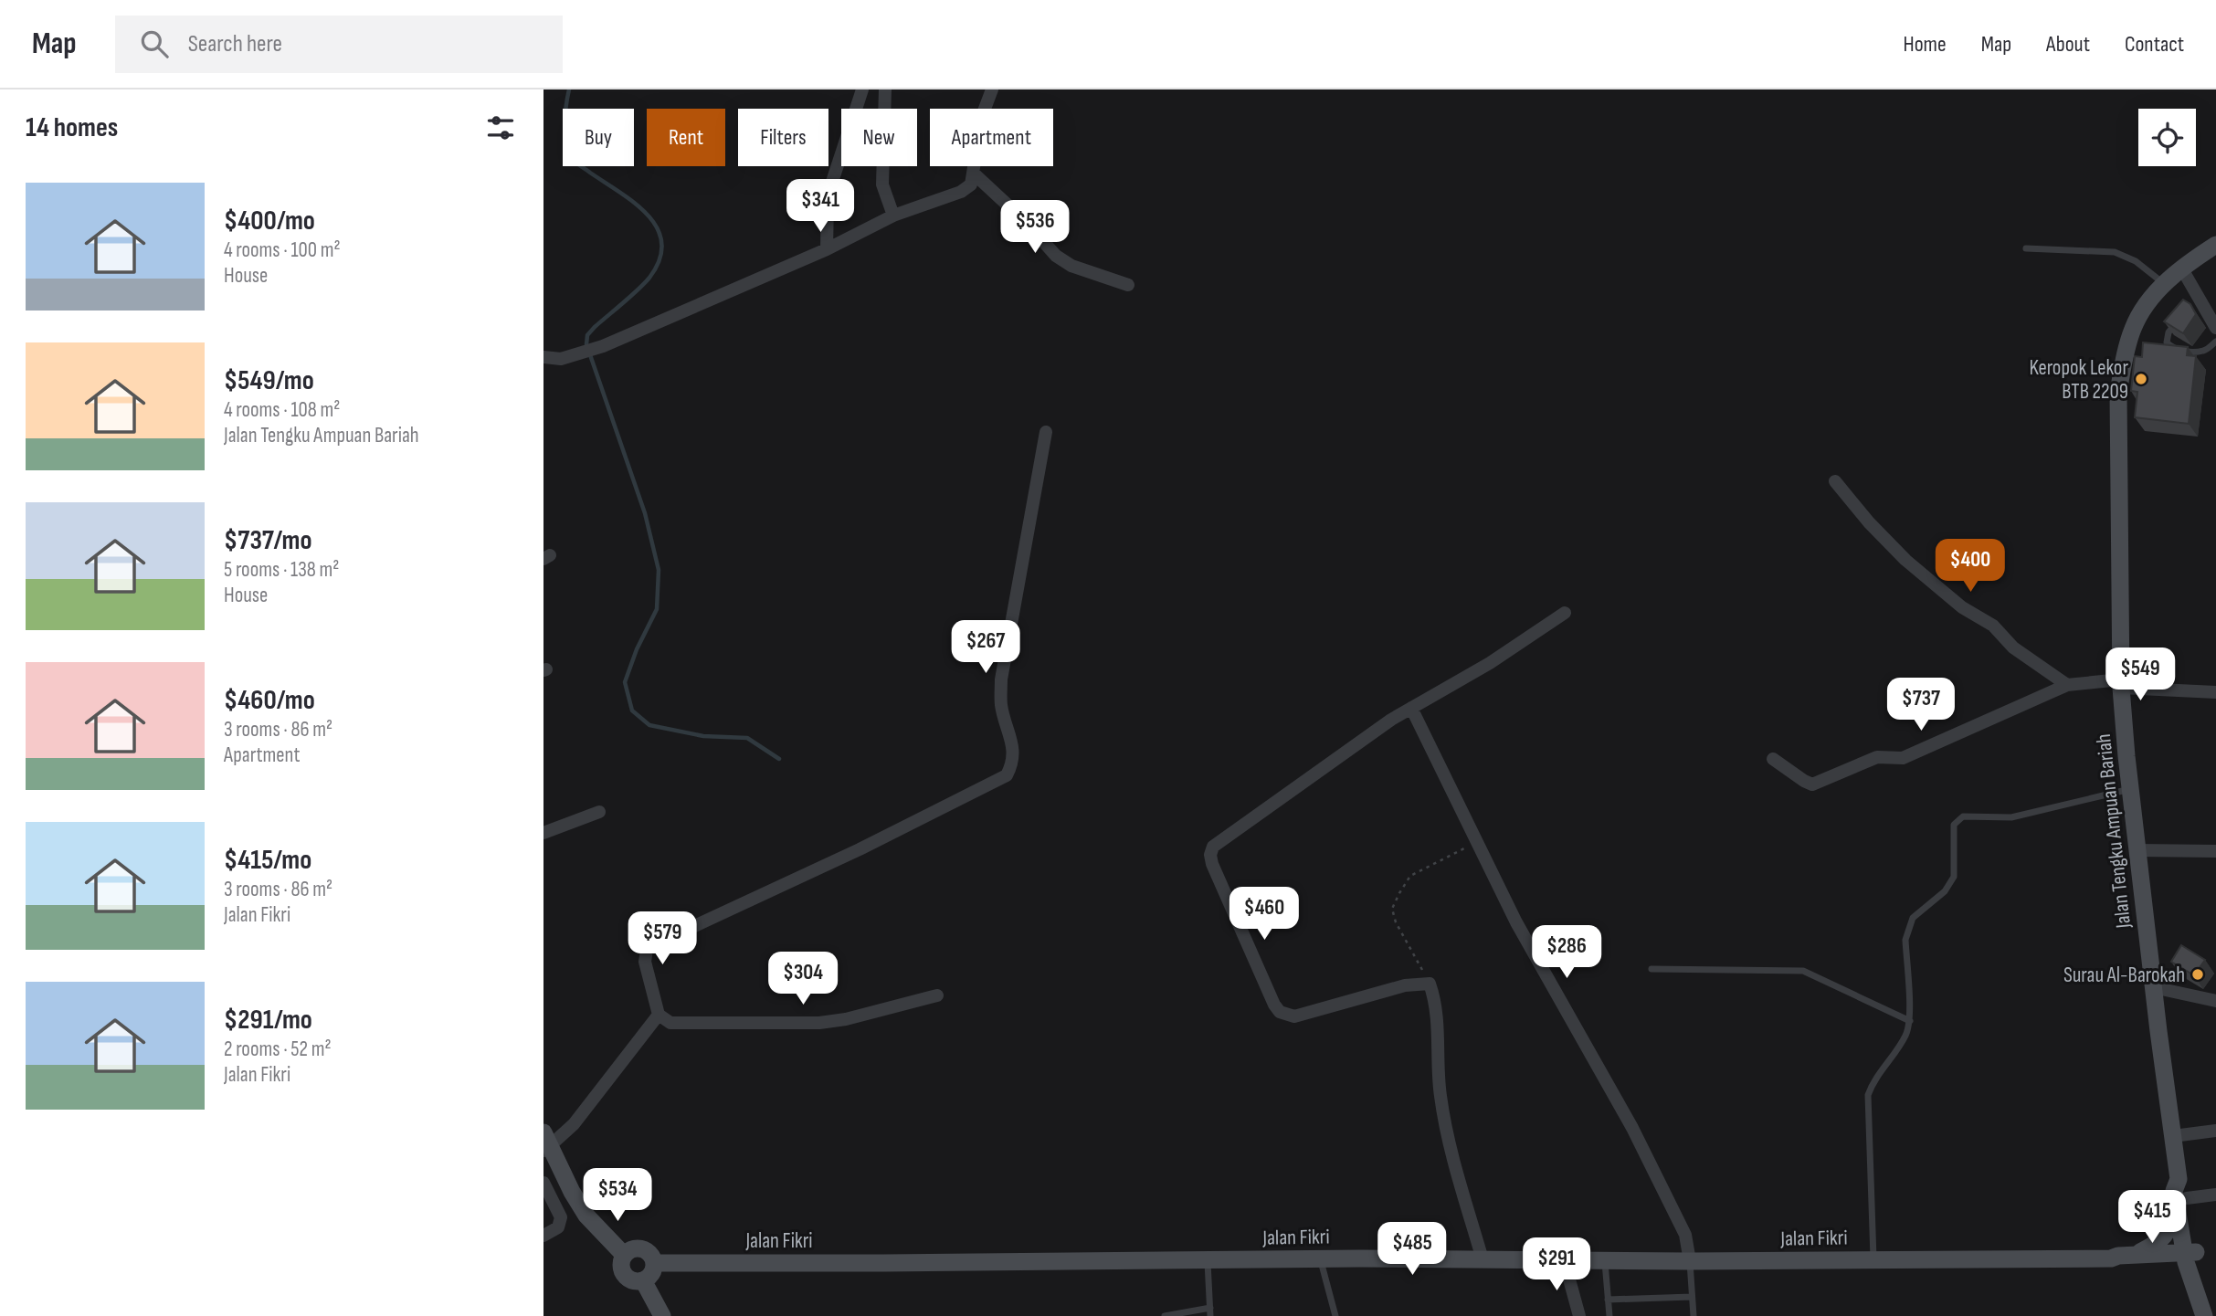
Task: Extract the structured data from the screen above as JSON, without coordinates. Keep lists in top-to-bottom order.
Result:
{
  "streets": {
    "street": ["Jalan Tengku Ampuan Bariah", "Jalan Fikri"]
  },
  "crossings": [
    ["Jalan Tengku Ampuan Bariah", "Jalan Fikri"]
  ],
  "places": ["Keropok Lekor BTB 2209", "Surau Al-Barokah"],
  "page": {
    "header": "Map",
    "search": "Search here",
    "nav": [
      "Home",
      "Map",
      "About",
      "Contact"
    ],
    "heading": "14 homes",
    "chip": [
      "Buy",
      "Rent",
      "Filters",
      "New",
      "Apartment"
    ],
    "list": [
      {
        "name": "$400/mo",
        "note": "4 rooms · 100 m² · House"
      },
      {
        "name": "$549/mo",
        "note": "4 rooms · 108 m² · Jalan Tengku Ampuan Bariah"
      },
      {
        "name": "$737/mo",
        "note": "5 rooms · 138 m² · House"
      },
      {
        "name": "$460/mo",
        "note": "3 rooms · 86 m² · Apartment"
      },
      {
        "name": "$415/mo",
        "note": "3 rooms · 86 m² · Jalan Fikri"
      },
      {
        "name": "$291/mo",
        "note": "2 rooms · 52 m² · Jalan Fikri"
      }
    ],
    "price": [
      "$341",
      "$536",
      "$400",
      "$267",
      "$549",
      "$737",
      "$460",
      "$579",
      "$286",
      "$304",
      "$534",
      "$415",
      "$485",
      "$291"
    ]
  }
}
